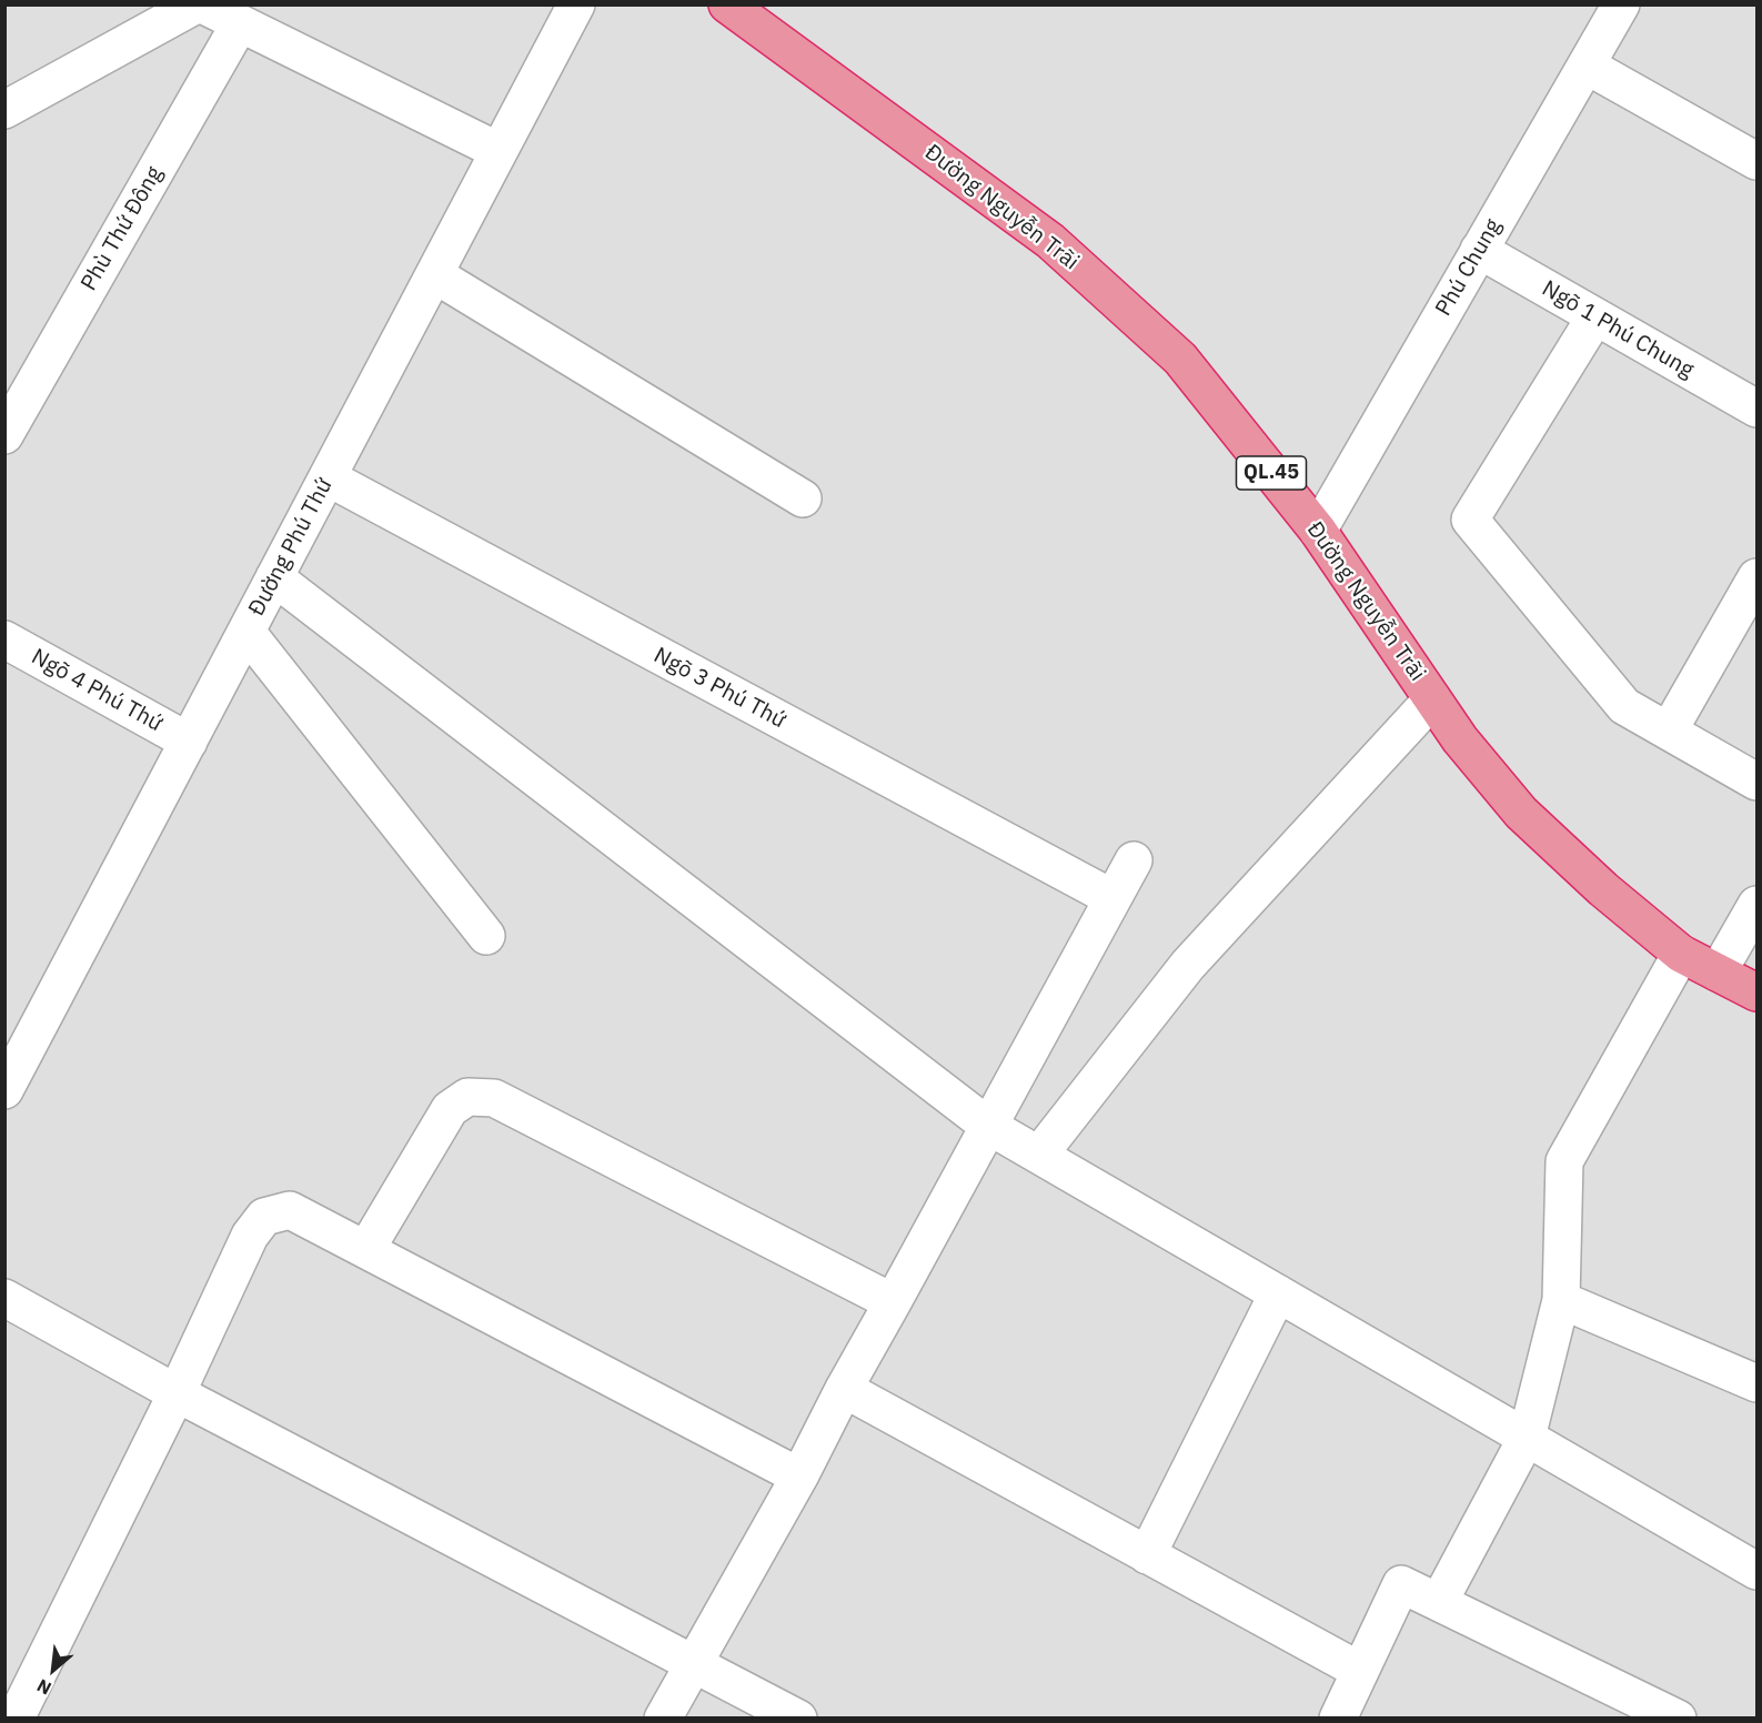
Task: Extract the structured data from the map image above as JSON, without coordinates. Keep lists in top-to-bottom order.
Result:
{
  "streets": {
    "highway": ["Đường Nguyễn Trãi", "QL.45"],
    "street": [
      "Phù Thứ Đông",
      "Phú Chung",
      "Ngõ 1 Phú Chung",
      "Đường Phú Thứ",
      "Ngõ 3 Phú Thứ",
      "Ngõ 4 Phú Thứ"
    ]
  },
  "crossings": [
    ["Đường Nguyễn Trãi", "Phú Chung"],
    ["Phú Chung", "Ngõ 1 Phú Chung"],
    ["Đường Phú Thứ", "Ngõ 3 Phú Thứ"],
    ["Đường Phú Thứ", "Ngõ 4 Phú Thứ"]
  ],
  "north": "bottom left"
}
